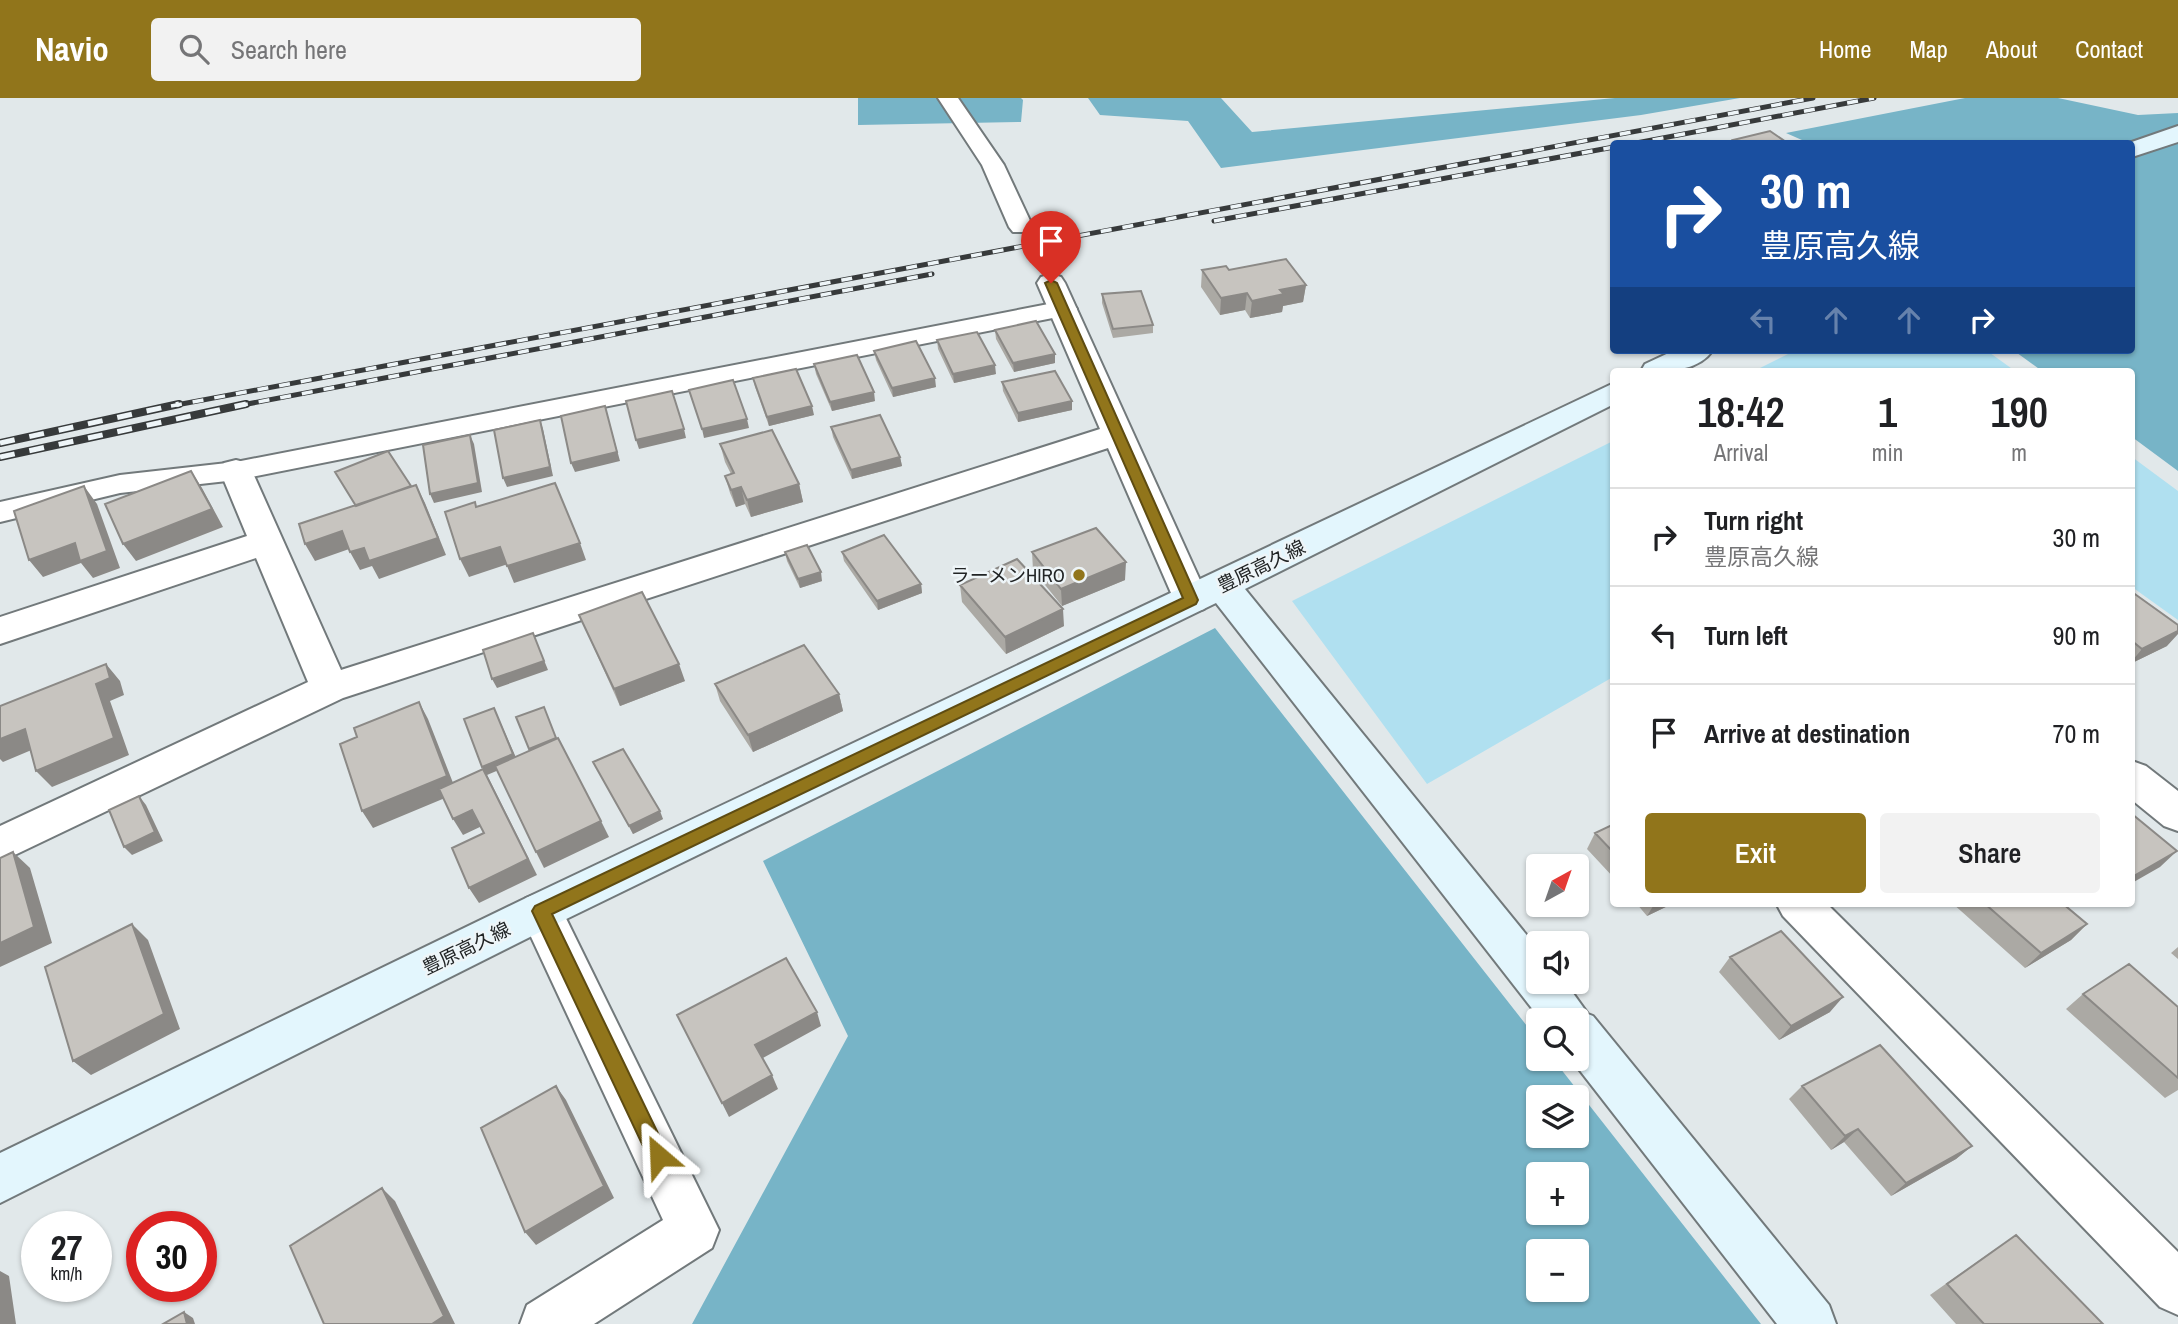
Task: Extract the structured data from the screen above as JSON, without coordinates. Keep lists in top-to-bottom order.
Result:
{
  "streets": {
    "main road": ["豊原高久線"]
  },
  "places": ["ラーメンHIRO"],
  "north": "top right",
  "page": {
    "header": "Navio",
    "search": "Search here",
    "nav": [
      "Home",
      "Map",
      "About",
      "Contact"
    ],
    "turn": ["30 m", "豊原高久線"],
    "eta": [
      "18:42",
      "Arrival",
      "1",
      "min",
      "190",
      "m"
    ],
    "list": [
      {
        "name": "Turn right",
        "note": "豊原高久線",
        "value": "30 m"
      },
      {
        "name": "Turn left",
        "value": "90 m"
      },
      {
        "name": "Arrive at destination",
        "value": "70 m"
      }
    ],
    "buttons": ["Exit", "Share"],
    "map_buttons": ["+", "−"],
    "speed": "27 km/h",
    "limit": "30"
  }
}
